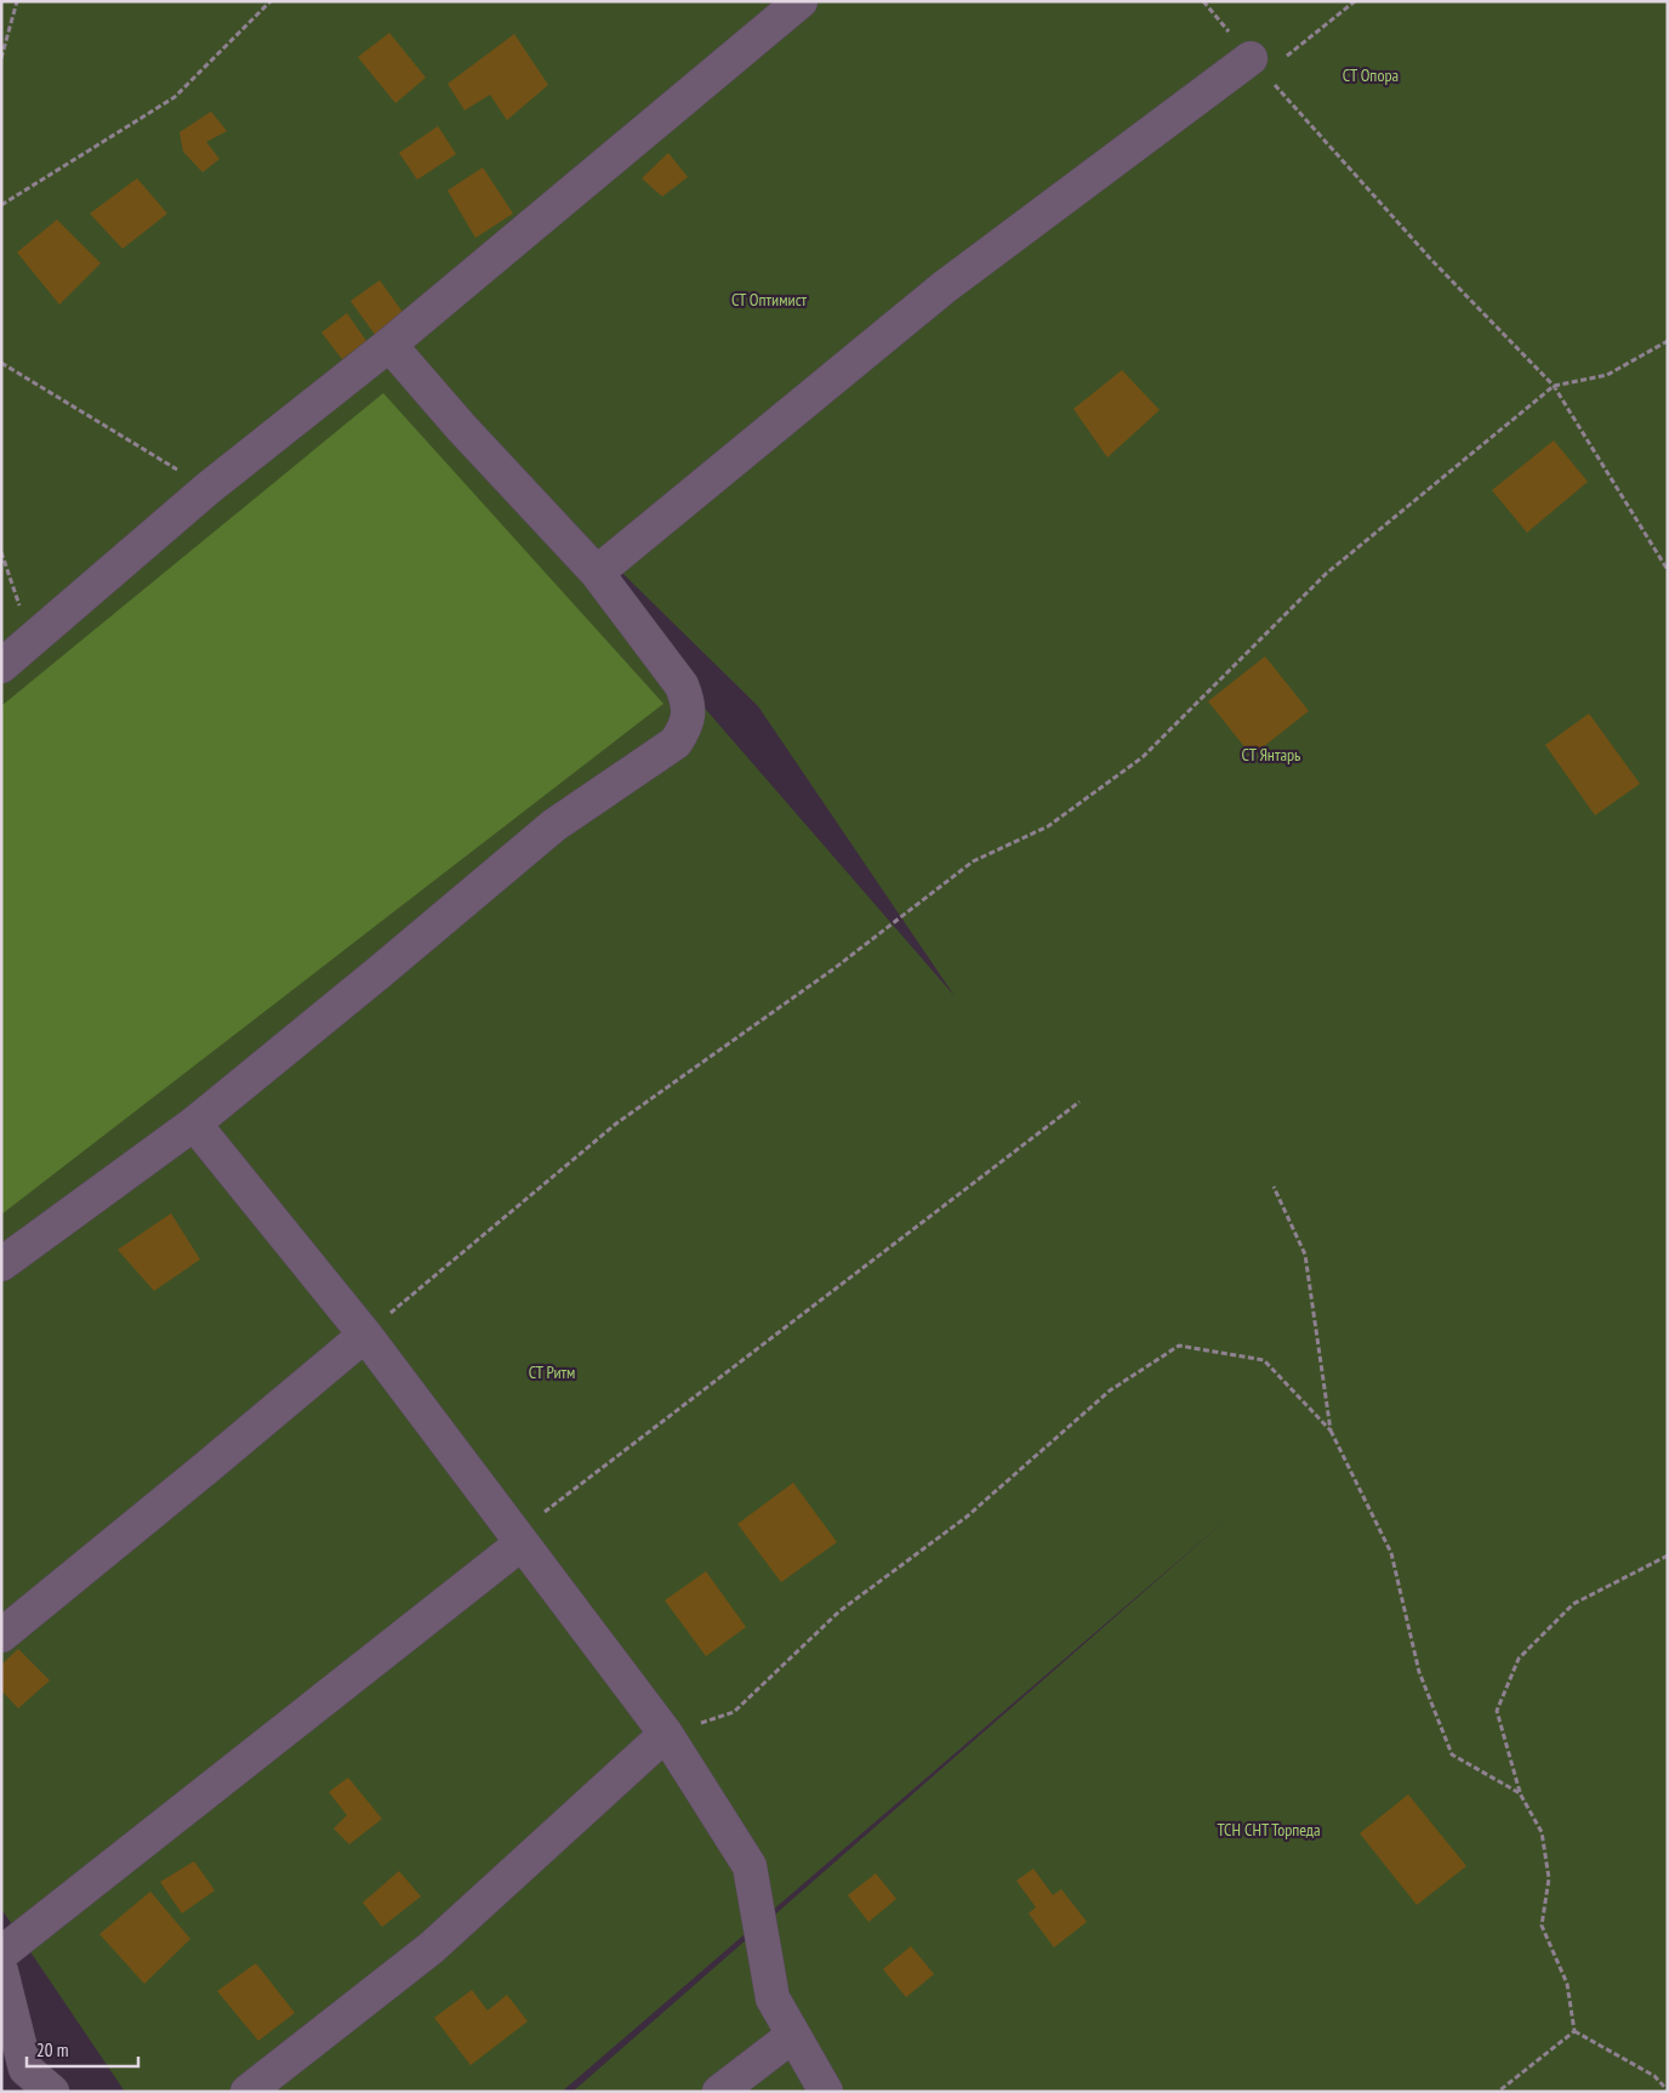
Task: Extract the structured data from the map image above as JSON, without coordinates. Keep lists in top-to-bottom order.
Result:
{
  "parks": [
    "СТ Опора",
    "СТ Оптимист",
    "СТ Янтарь",
    "СТ Ритм",
    "ТСН СНТ Торпеда"
  ],
  "scale_bar": "20 m"
}
